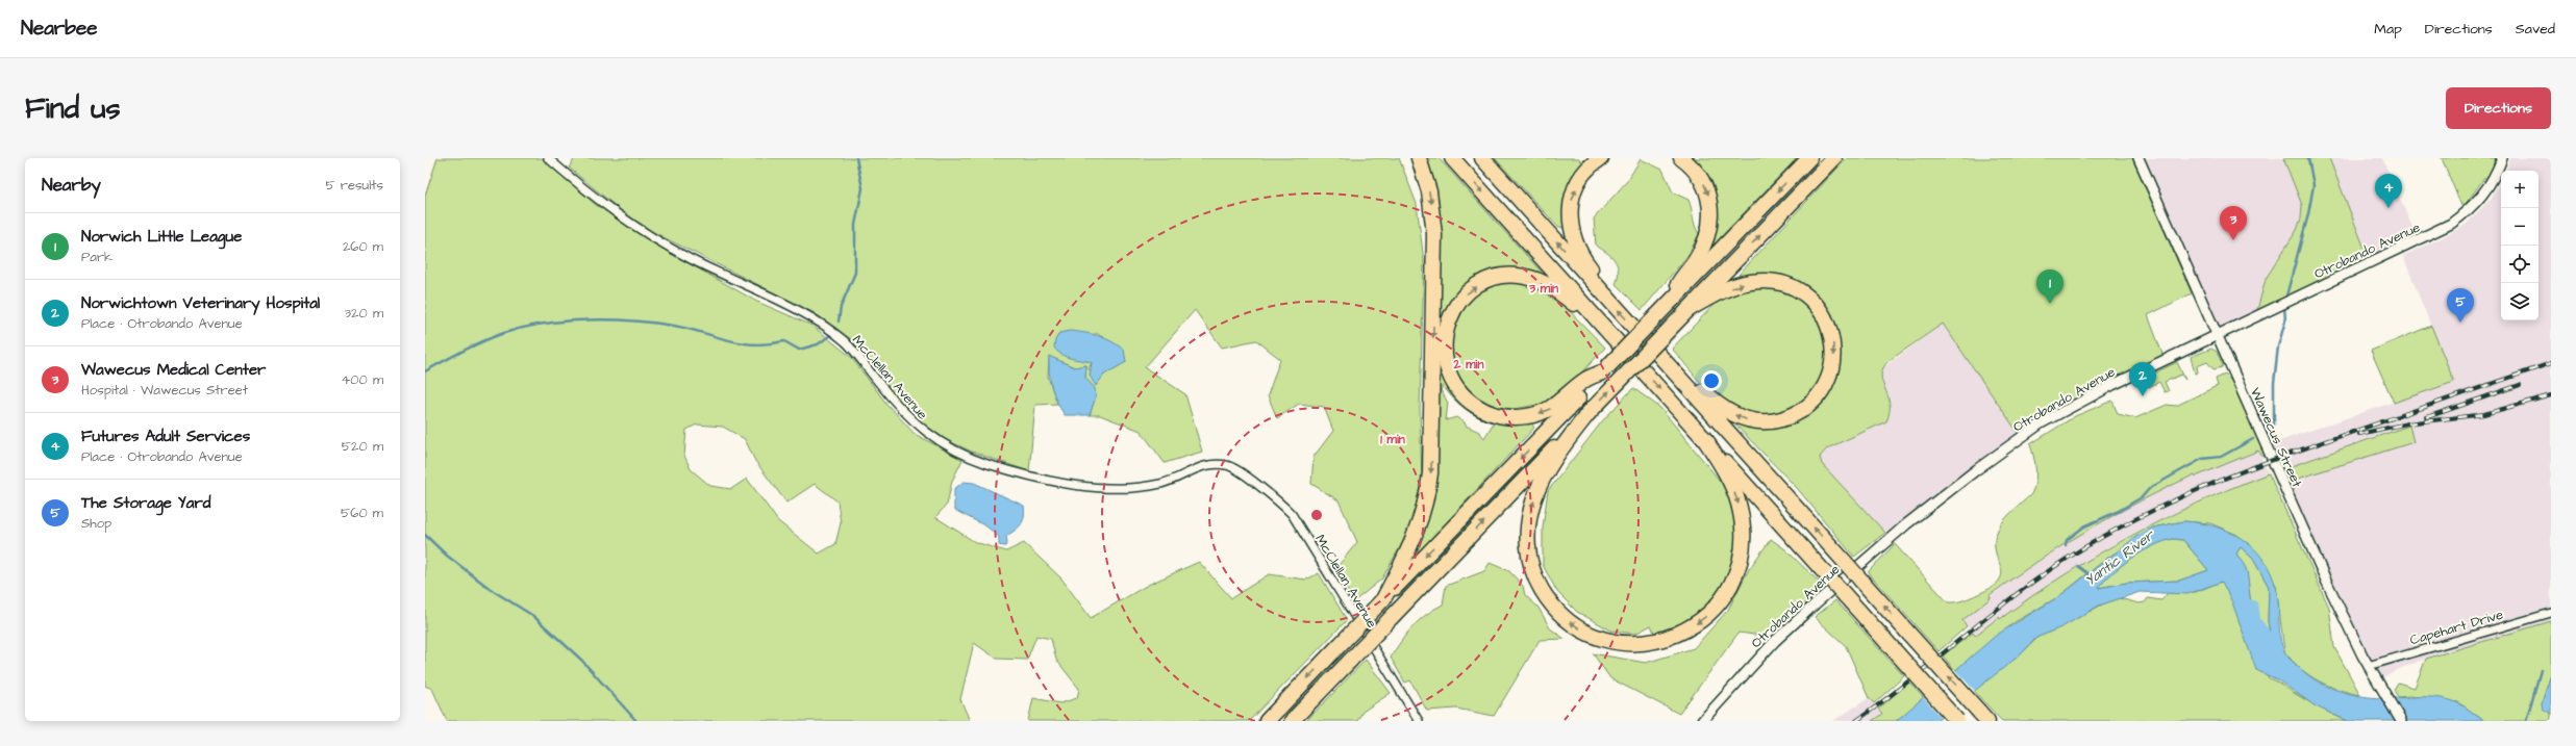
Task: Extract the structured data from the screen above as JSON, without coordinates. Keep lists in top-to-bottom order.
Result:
{
  "streets": {
    "street": [
      "Otrobando Avenue",
      "McClellan Avenue",
      "Wawecus Street",
      "Capehart Drive"
    ]
  },
  "crossings": [
    ["Otrobando Avenue", "Wawecus Street"],
    ["Wawecus Street", "Capehart Drive"]
  ],
  "water": ["Yantic River"],
  "page": {
    "header": "Nearbee",
    "nav": ["Map", "Directions", "Saved"],
    "buttons": "Directions",
    "title": "Find us",
    "heading": ["Nearby", "5 results"],
    "map_buttons": ["+", "−"],
    "pins": [
      "4",
      "3",
      "1",
      "5",
      "2"
    ],
    "list": [
      {
        "mark": "1",
        "name": "Norwich Little League",
        "note": "Park",
        "value": "260 m"
      },
      {
        "mark": "2",
        "name": "Norwichtown Veterinary Hospital",
        "note": "Place · Otrobando Avenue",
        "value": "320 m"
      },
      {
        "mark": "3",
        "name": "Wawecus Medical Center",
        "note": "Hospital · Wawecus Street",
        "value": "400 m"
      },
      {
        "mark": "4",
        "name": "Futures Adult Services",
        "note": "Place · Otrobando Avenue",
        "value": "520 m"
      },
      {
        "mark": "5",
        "name": "The Storage Yard",
        "note": "Shop",
        "value": "560 m"
      }
    ]
  },
  "rings": ["3 min", "2 min", "1 min"]
}
